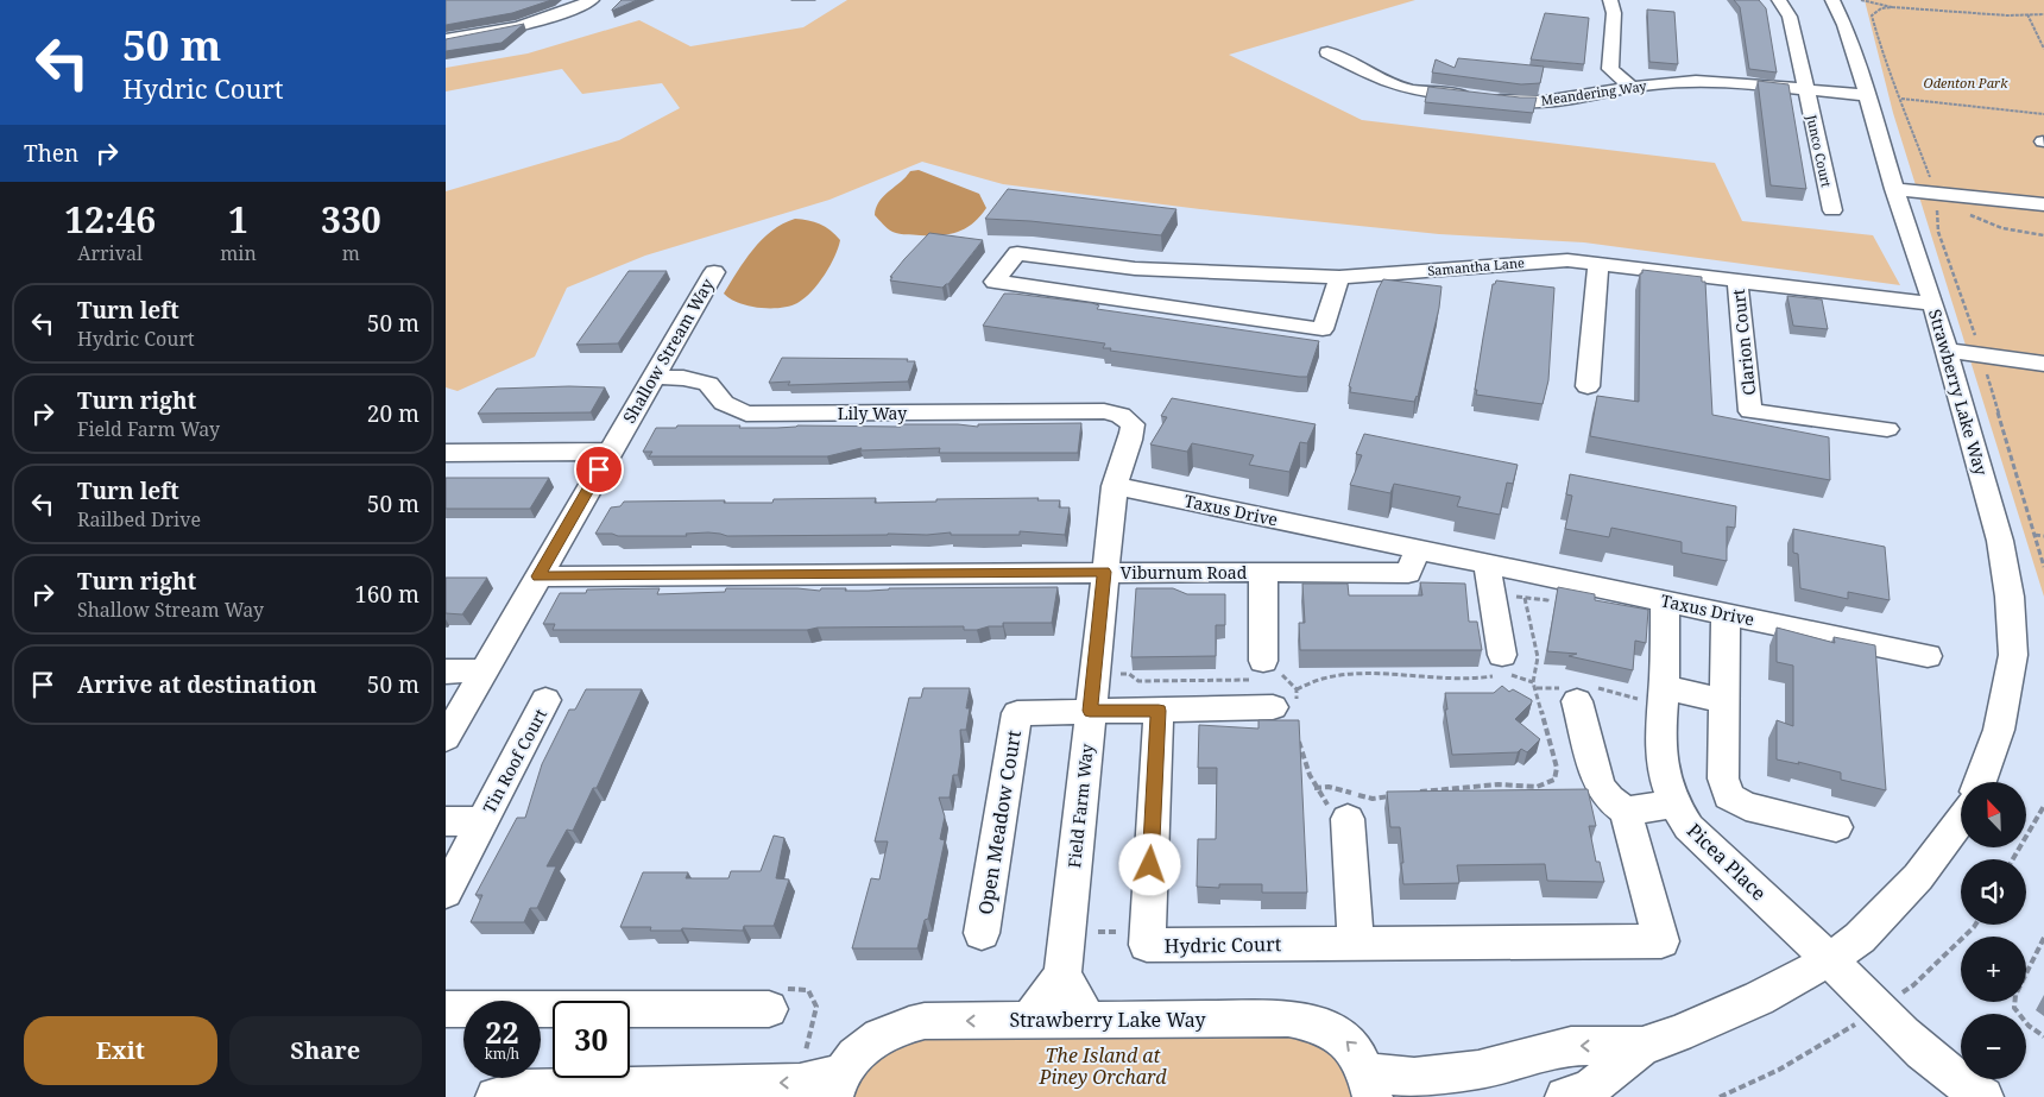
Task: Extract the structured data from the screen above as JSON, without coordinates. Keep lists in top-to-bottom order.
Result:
{
  "streets": {
    "street": [
      "Meandering Way",
      "Junco Court",
      "Samantha Lane",
      "Clarion Court",
      "Shallow Stream Way",
      "Strawberry Lake Way",
      "Lily Way",
      "Taxus Drive",
      "Viburnum Road",
      "Tin Roof Court",
      "Field Farm Way",
      "Open Meadow Court",
      "Picea Place",
      "Hydric Court"
    ]
  },
  "crossings": [
    ["Meandering Way", "Junco Court"],
    ["Meandering Way", "Strawberry Lake Way"],
    ["Samantha Lane", "Clarion Court"],
    ["Samantha Lane", "Strawberry Lake Way"],
    ["Shallow Stream Way", "Lily Way"],
    ["Shallow Stream Way", "Viburnum Road"],
    ["Strawberry Lake Way", "Picea Place"],
    ["Lily Way", "Field Farm Way"],
    ["Taxus Drive", "Viburnum Road"],
    ["Taxus Drive", "Field Farm Way"],
    ["Taxus Drive", "Picea Place"],
    ["Viburnum Road", "Field Farm Way"],
    ["Field Farm Way", "Open Meadow Court"]
  ],
  "parks": ["Odenton Park", "The Island at Piney Orchard"],
  "north": "top left",
  "page": {
    "turn": ["50 m", "Hydric Court"],
    "then": "Then",
    "eta": [
      "12:46",
      "Arrival",
      "1",
      "min",
      "330",
      "m"
    ],
    "list": [
      {
        "name": "Turn left",
        "note": "Hydric Court",
        "value": "50 m"
      },
      {
        "name": "Turn right",
        "note": "Field Farm Way",
        "value": "20 m"
      },
      {
        "name": "Turn left",
        "note": "Railbed Drive",
        "value": "50 m"
      },
      {
        "name": "Turn right",
        "note": "Shallow Stream Way",
        "value": "160 m"
      },
      {
        "name": "Arrive at destination",
        "value": "50 m"
      }
    ],
    "map_buttons": ["+", "−"],
    "speed": "22 km/h",
    "limit": "30",
    "buttons": ["Exit", "Share"]
  }
}
